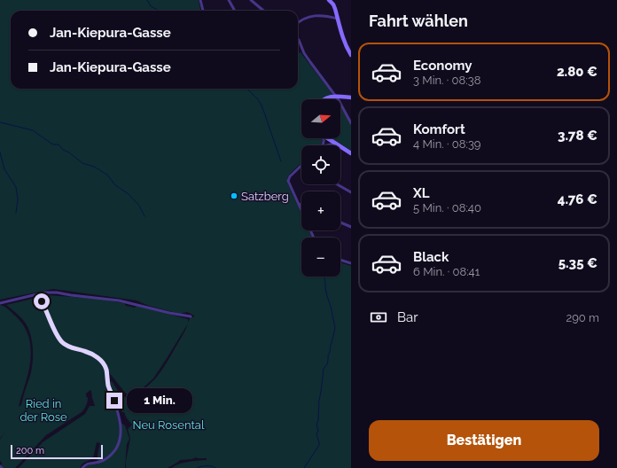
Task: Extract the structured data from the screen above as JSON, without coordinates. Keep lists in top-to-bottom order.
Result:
{
  "parks": ["Ried in der Rose", "Neu Rosental"],
  "places": ["Satzberg"],
  "scale_bar": "200 m",
  "north": "right",
  "page": {
    "heading": "Fahrt wählen",
    "banner": ["Jan-Kiepura-Gasse", "Jan-Kiepura-Gasse"],
    "list": [
      {
        "name": "Economy",
        "note": "3 Min. · 08:38",
        "value": "2.80 €"
      },
      {
        "name": "Komfort",
        "note": "4 Min. · 08:39",
        "value": "3.78 €"
      },
      {
        "name": "XL",
        "note": "5 Min. · 08:40",
        "value": "4.76 €"
      },
      {
        "name": "Black",
        "note": "6 Min. · 08:41",
        "value": "5.35 €"
      }
    ],
    "map_buttons": ["+", "−"],
    "pay": ["Bar", "290 m"],
    "bubble": "1 Min.",
    "buttons": "Bestätigen",
    "scale": "200 m"
  }
}
